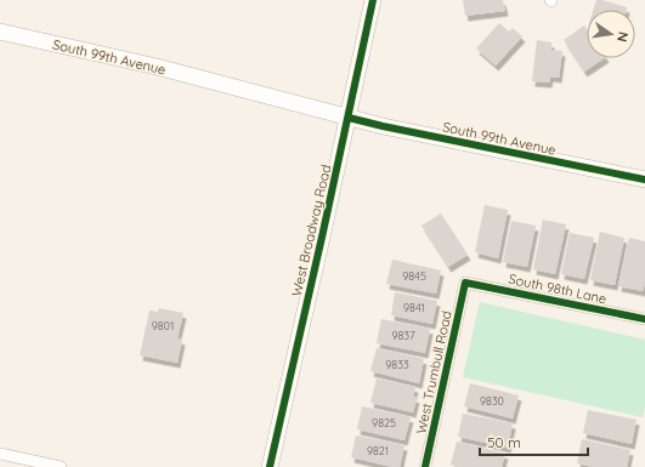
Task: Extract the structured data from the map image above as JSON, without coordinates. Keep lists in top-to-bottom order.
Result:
{
  "streets": {
    "main road": ["South 99th Avenue", "West Broadway Road"],
    "street": ["South 98th Lane", "West Trumbull Road"]
  },
  "crossings": [
    ["South 99th Avenue", "West Broadway Road"],
    ["South 98th Lane", "West Trumbull Road"]
  ],
  "house_numbers": [
    "9845",
    "9841",
    "9801",
    "9837",
    "9833",
    "9830",
    "9825",
    "9821"
  ],
  "scale_bar": "50 m",
  "north": "right"
}
